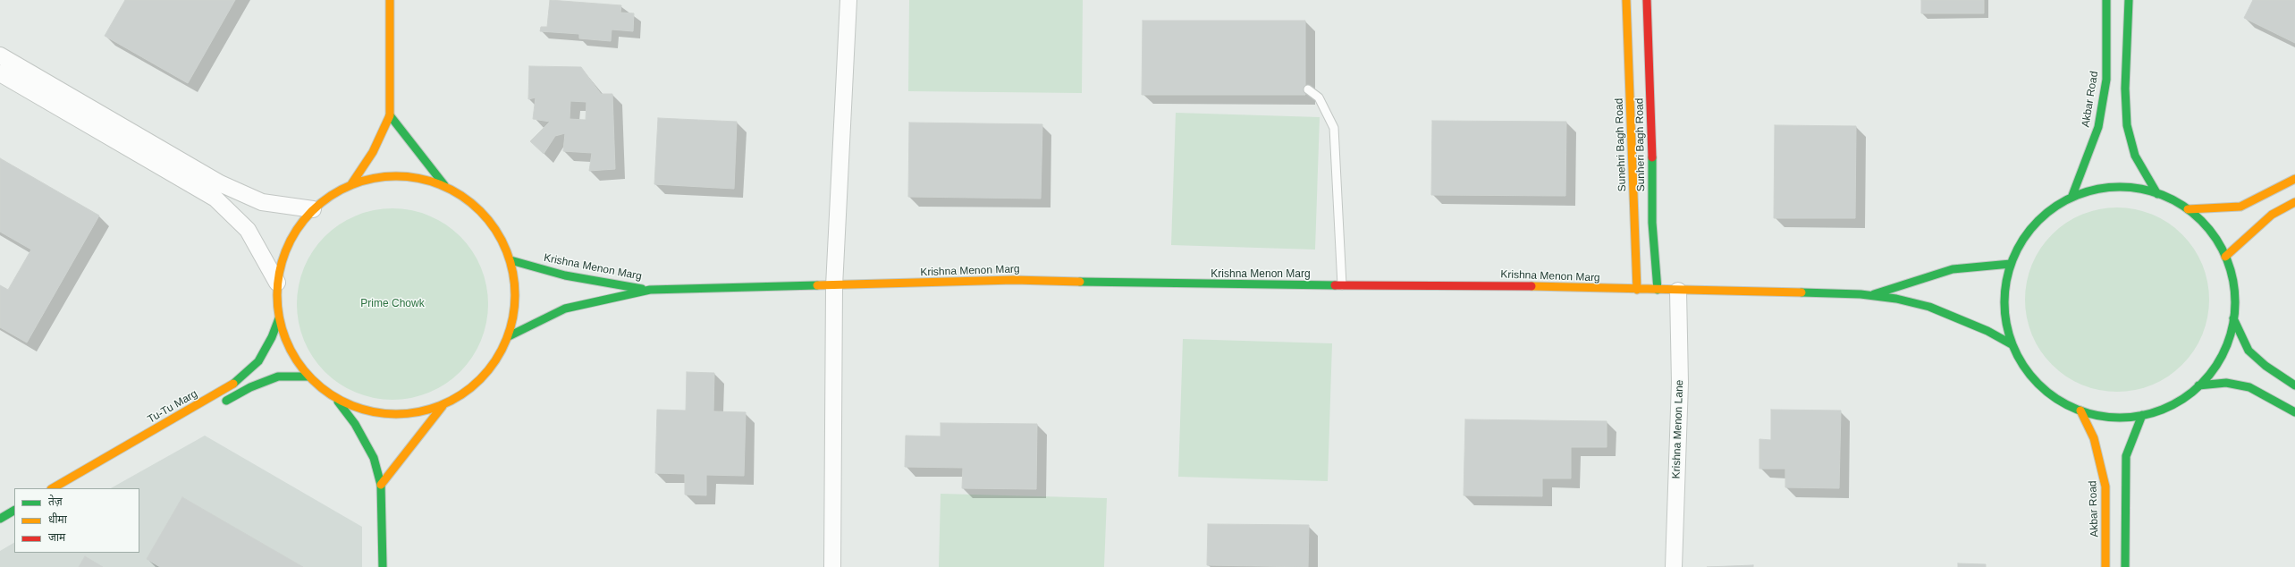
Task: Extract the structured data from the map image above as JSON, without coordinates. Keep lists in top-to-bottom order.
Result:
{
  "streets": {
    "main road": [
      "Akbar Road",
      "Sunehri Bagh Road",
      "Sunheri Bagh Road",
      "Krishna Menon Marg",
      "Tu-Tu Marg"
    ],
    "street": ["Krishna Menon Lane"]
  },
  "crossings": [
    ["Sunehri Bagh Road", "Krishna Menon Marg"],
    ["Sunheri Bagh Road", "Krishna Menon Marg"],
    ["Krishna Menon Marg", "Krishna Menon Lane"]
  ],
  "parks": ["Prime Chowk"],
  "legend": ["तेज़", "धीमा", "जाम"]
}
